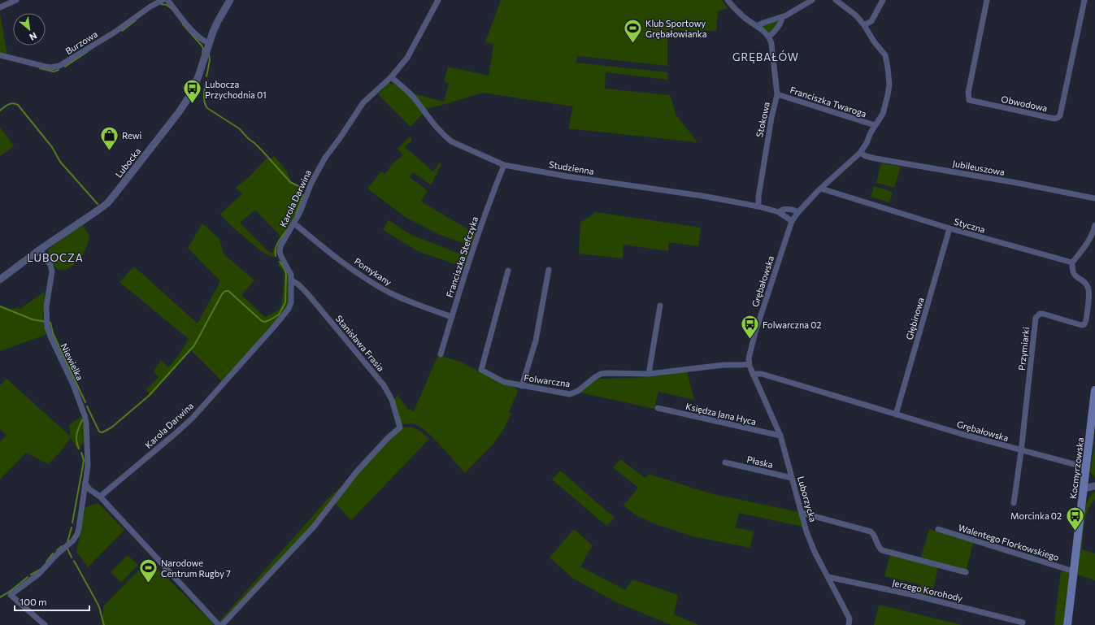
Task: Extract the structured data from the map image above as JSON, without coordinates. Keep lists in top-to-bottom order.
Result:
{
  "streets": {
    "main road": ["Kocmyrzowska"],
    "street": [
      "Burzowa",
      "Franciszka Twaroga",
      "Obwodowa",
      "Stokowa",
      "Lubocka",
      "Studzienna",
      "Jubileuszowa",
      "Karola Darwina",
      "Styczna",
      "Franciszka Stefczyka",
      "Pomykany",
      "Grębałowska",
      "Głębinowa",
      "Stanisława Frasia",
      "Przymiarki",
      "Niewielka",
      "Folwarczna",
      "Księdza Jana Hyca",
      "Płaska",
      "Luborzycka",
      "Walentego Florkowskiego",
      "Jerzego Korohody"
    ]
  },
  "crossings": [
    ["Franciszka Twaroga", "Stokowa"],
    ["Franciszka Twaroga", "Grębałowska"],
    ["Stokowa", "Studzienna"],
    ["Lubocka", "Niewielka"],
    ["Studzienna", "Karola Darwina"],
    ["Studzienna", "Franciszka Stefczyka"],
    ["Studzienna", "Grębałowska"],
    ["Jubileuszowa", "Grębałowska"],
    ["Karola Darwina", "Pomykany"],
    ["Karola Darwina", "Stanisława Frasia"],
    ["Styczna", "Grębałowska"],
    ["Styczna", "Głębinowa"],
    ["Styczna", "Przymiarki"],
    ["Franciszka Stefczyka", "Pomykany"],
    ["Grębałowska", "Głębinowa"],
    ["Grębałowska", "Przymiarki"],
    ["Grębałowska", "Folwarczna"],
    ["Grębałowska", "Kocmyrzowska"],
    ["Grębałowska", "Luborzycka"],
    ["Księdza Jana Hyca", "Luborzycka"],
    ["Płaska", "Luborzycka"],
    ["Kocmyrzowska", "Walentego Florkowskiego"],
    ["Luborzycka", "Jerzego Korohody"]
  ],
  "districts": ["GRĘBAŁÓW", "LUBOCZA"],
  "places": {
    "sports": ["Klub Sportowy Grębałowianka", "Narodowe Centrum Rugby 7"],
    "bus stop": ["Lubocza Przychodnia 01", "Folwarczna 02", "Morcinka 02"],
    "shop": ["Rewi"]
  },
  "scale_bar": "100 m",
  "north": "bottom right"
}
